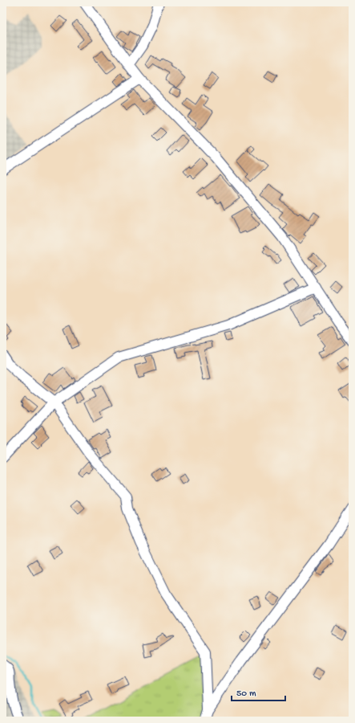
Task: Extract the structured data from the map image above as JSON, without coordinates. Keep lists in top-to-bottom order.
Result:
{
  "scale_bar": "50 m"
}
